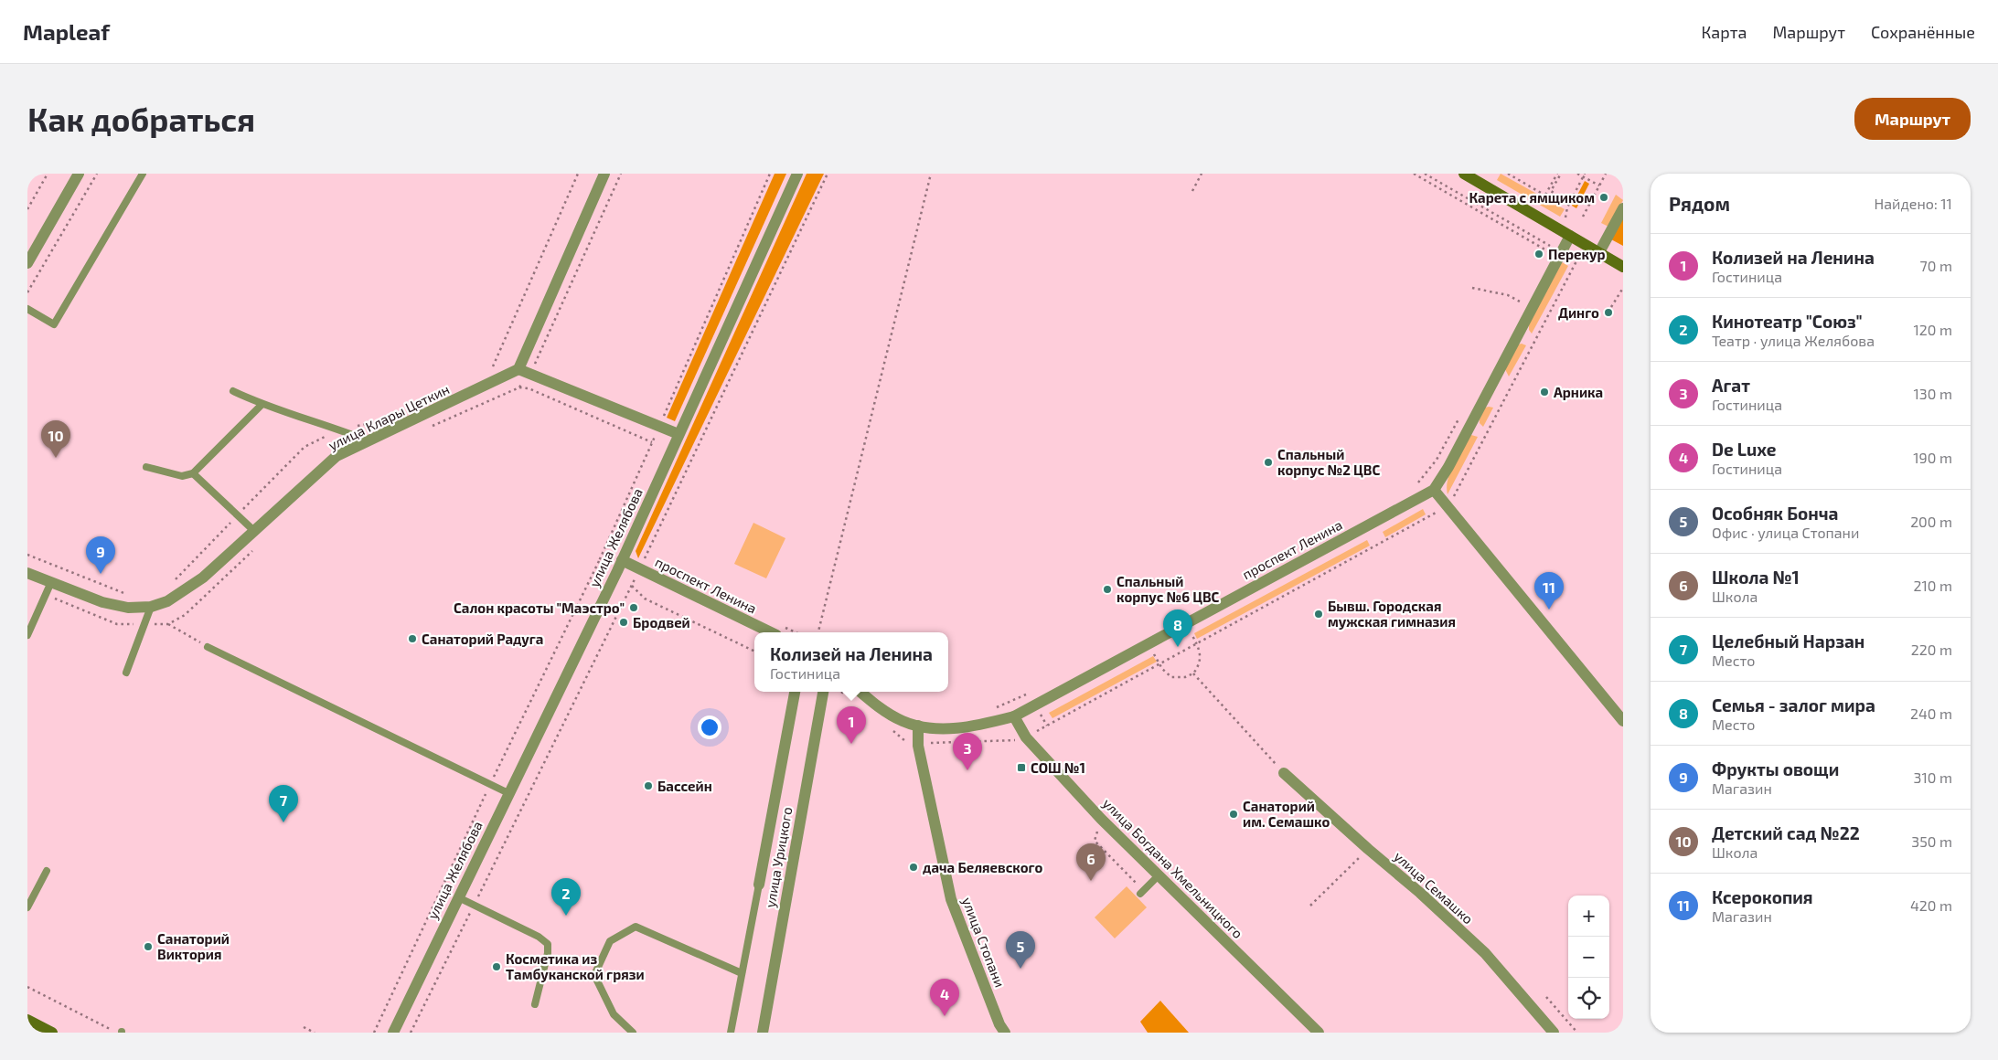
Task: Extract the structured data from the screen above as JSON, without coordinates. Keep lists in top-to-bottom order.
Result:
{
  "streets": {
    "street": [
      "улица Клары Цеткин",
      "улица Желябова",
      "проспект Ленина",
      "улица Урицкого",
      "улица Богдана Хмельницкого",
      "улица Семашко",
      "улица Стопани"
    ]
  },
  "crossings": [
    ["улица Желябова", "проспект Ленина"],
    ["проспект Ленина", "улица Богдана Хмельницкого"],
    ["проспект Ленина", "улица Стопани"]
  ],
  "places": {
    "other": [
      "Карета с ямщиком",
      "Перекур",
      "Динго",
      "Арника",
      "Спальный корпус №2 ЦВС",
      "Спальный корпус №6 ЦВС",
      "Салон красоты \"Маэстро\"",
      "Бывш. Городская мужская гимназия",
      "Бродвей",
      "Cанаторий Радуга",
      "Бассейн",
      "Санаторий им. Семашко",
      "дача Беляевского",
      "Санаторий Виктория",
      "Косметика из Тамбуканской грязи"
    ],
    "transit": ["СОШ №1"]
  },
  "page": {
    "header": "Mapleaf",
    "nav": ["Карта", "Маршрут", "Сохранённые"],
    "buttons": "Маршрут",
    "title": "Как добраться",
    "heading": ["Рядом", "Найдено: 11"],
    "list": [
      {
        "mark": "1",
        "name": "Колизей на Ленина",
        "note": "Гостиница",
        "value": "70 m"
      },
      {
        "mark": "2",
        "name": "Кинотеатр \"Союз\"",
        "note": "Театр · улица Желябова",
        "value": "120 m"
      },
      {
        "mark": "3",
        "name": "Агат",
        "note": "Гостиница",
        "value": "130 m"
      },
      {
        "mark": "4",
        "name": "De Luxe",
        "note": "Гостиница",
        "value": "190 m"
      },
      {
        "mark": "5",
        "name": "Особняк Бонча",
        "note": "Офис · улица Стопани",
        "value": "200 m"
      },
      {
        "mark": "6",
        "name": "Школа №1",
        "note": "Школа",
        "value": "210 m"
      },
      {
        "mark": "7",
        "name": "Целебный Нарзан",
        "note": "Место",
        "value": "220 m"
      },
      {
        "mark": "8",
        "name": "Семья - залог мира",
        "note": "Место",
        "value": "240 m"
      },
      {
        "mark": "9",
        "name": "Фрукты овощи",
        "note": "Магазин",
        "value": "310 m"
      },
      {
        "mark": "10",
        "name": "Детский сад №22",
        "note": "Школа",
        "value": "350 m"
      },
      {
        "mark": "11",
        "name": "Ксерокопия",
        "note": "Магазин",
        "value": "420 m"
      }
    ],
    "pins": [
      "10",
      "9",
      "11",
      "8",
      "1",
      "3",
      "7",
      "6",
      "2",
      "5",
      "4"
    ],
    "popup": ["Колизей на Ленина", "Гостиница"],
    "map_buttons": ["+", "−"]
  }
}
